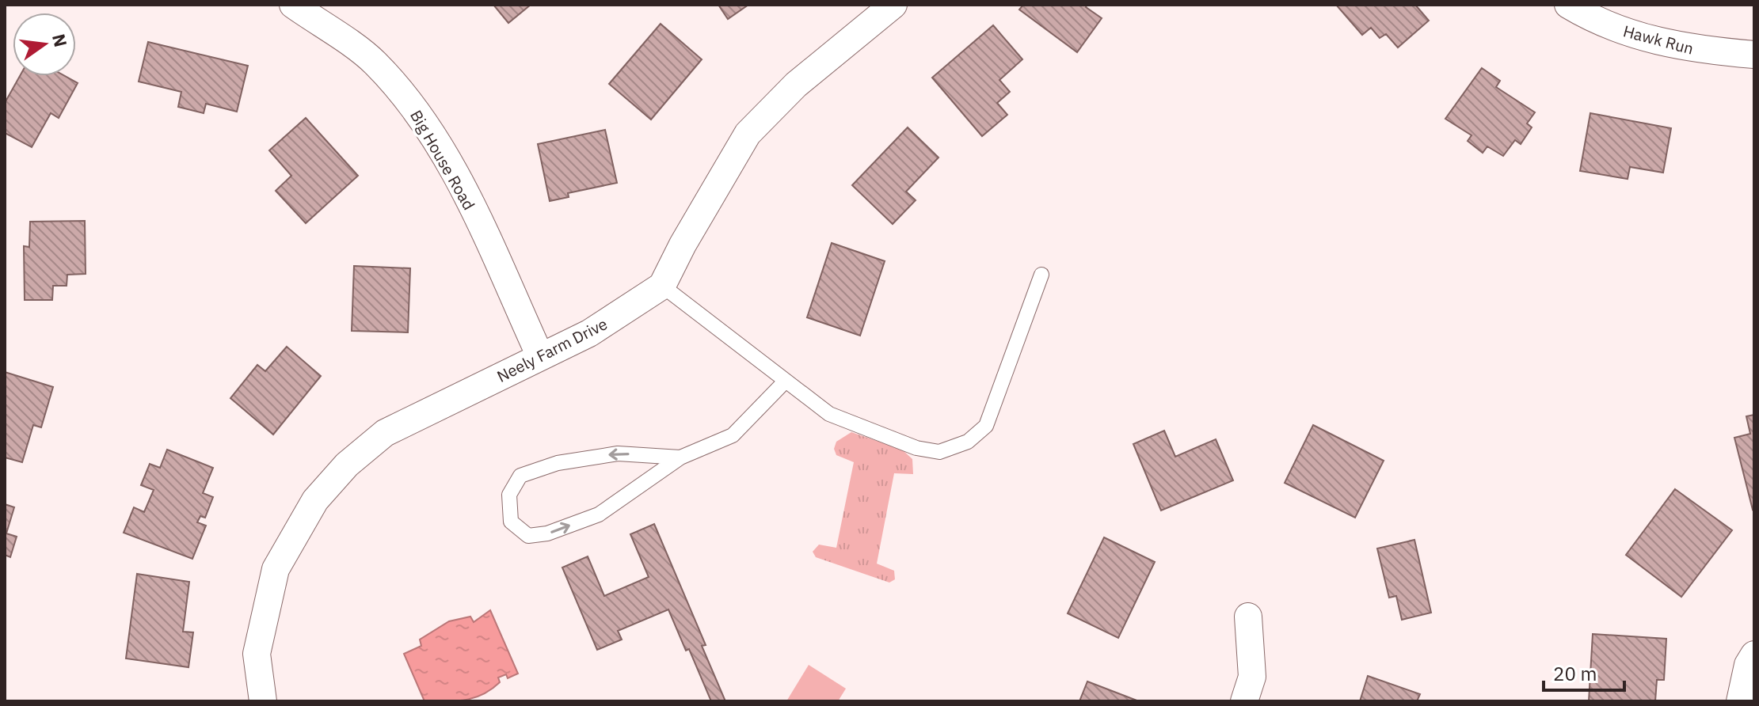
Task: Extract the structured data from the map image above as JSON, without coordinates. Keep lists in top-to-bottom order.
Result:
{
  "streets": {
    "street": ["Hawk Run", "Big House Road", "Neely Farm Drive"]
  },
  "crossings": [
    ["Big House Road", "Neely Farm Drive"]
  ],
  "scale_bar": "20 m",
  "north": "right"
}
